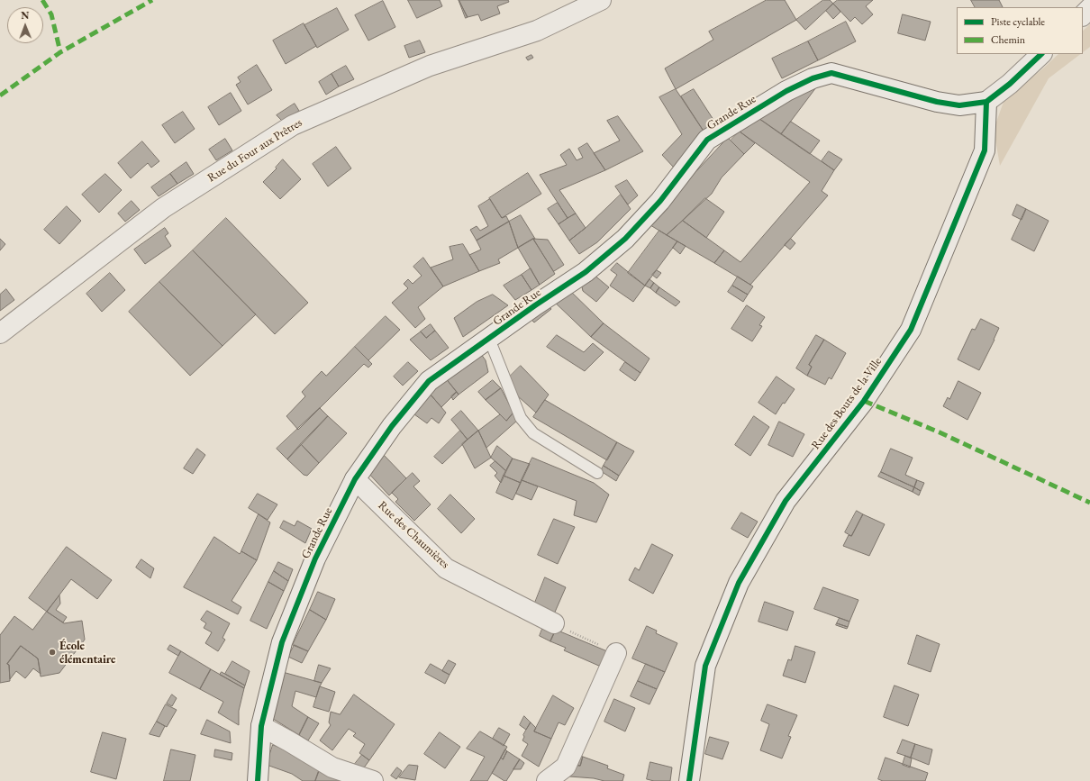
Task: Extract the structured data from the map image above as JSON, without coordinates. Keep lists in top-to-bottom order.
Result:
{
  "streets": {
    "street": [
      "Grande Rue",
      "Rue du Four aux Prêtres",
      "Rue des Bouts de la Ville",
      "Rue des Chaumières"
    ]
  },
  "crossings": [
    ["Grande Rue", "Rue des Bouts de la Ville"],
    ["Grande Rue", "Rue des Chaumières"]
  ],
  "places": ["École élémentaire"],
  "legend": ["Piste cyclable", "Chemin"],
  "north": "top"
}
